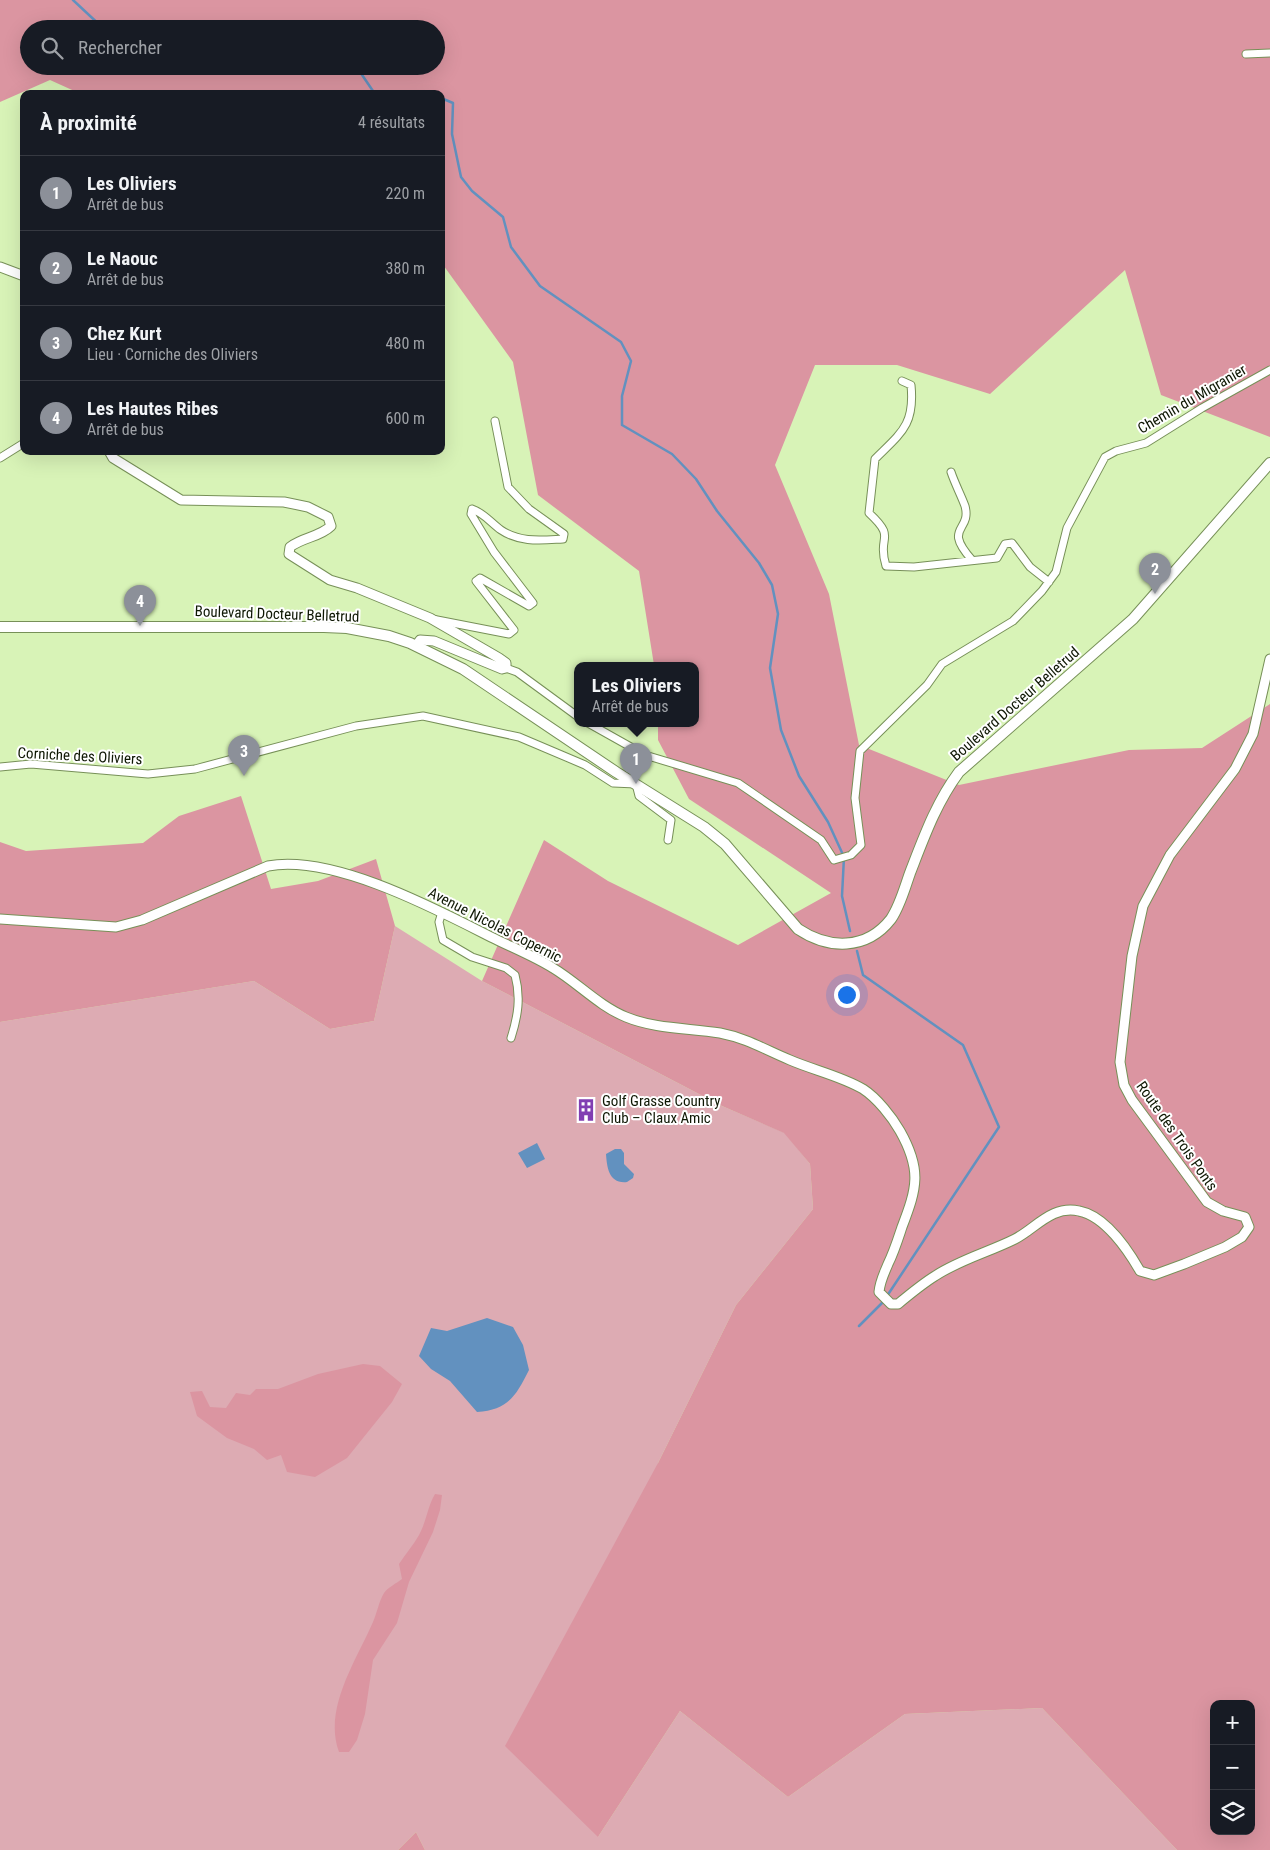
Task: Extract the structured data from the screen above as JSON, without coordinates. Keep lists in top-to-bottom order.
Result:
{
  "streets": {
    "main road": ["Boulevard Docteur Belletrud"],
    "street": [
      "Chemin du Migranier",
      "Corniche des Oliviers",
      "Avenue Nicolas Copernic",
      "Route des Trois Ponts"
    ]
  },
  "crossings": [
    ["Boulevard Docteur Belletrud", "Corniche des Oliviers"],
    ["Avenue Nicolas Copernic", "Route des Trois Ponts"]
  ],
  "places": {
    "building": ["Golf Grasse Country Club – Claux Amic"]
  },
  "page": {
    "search": "Rechercher",
    "heading": ["À proximité", "4 résultats"],
    "list": [
      {
        "mark": "1",
        "name": "Les Oliviers",
        "note": "Arrêt de bus",
        "value": "220 m"
      },
      {
        "mark": "2",
        "name": "Le Naouc",
        "note": "Arrêt de bus",
        "value": "380 m"
      },
      {
        "mark": "3",
        "name": "Chez Kurt",
        "note": "Lieu · Corniche des Oliviers",
        "value": "480 m"
      },
      {
        "mark": "4",
        "name": "Les Hautes Ribes",
        "note": "Arrêt de bus",
        "value": "600 m"
      }
    ],
    "pins": [
      "2",
      "4",
      "3",
      "1"
    ],
    "popup": ["Les Oliviers", "Arrêt de bus"],
    "map_buttons": ["+", "−"]
  }
}
